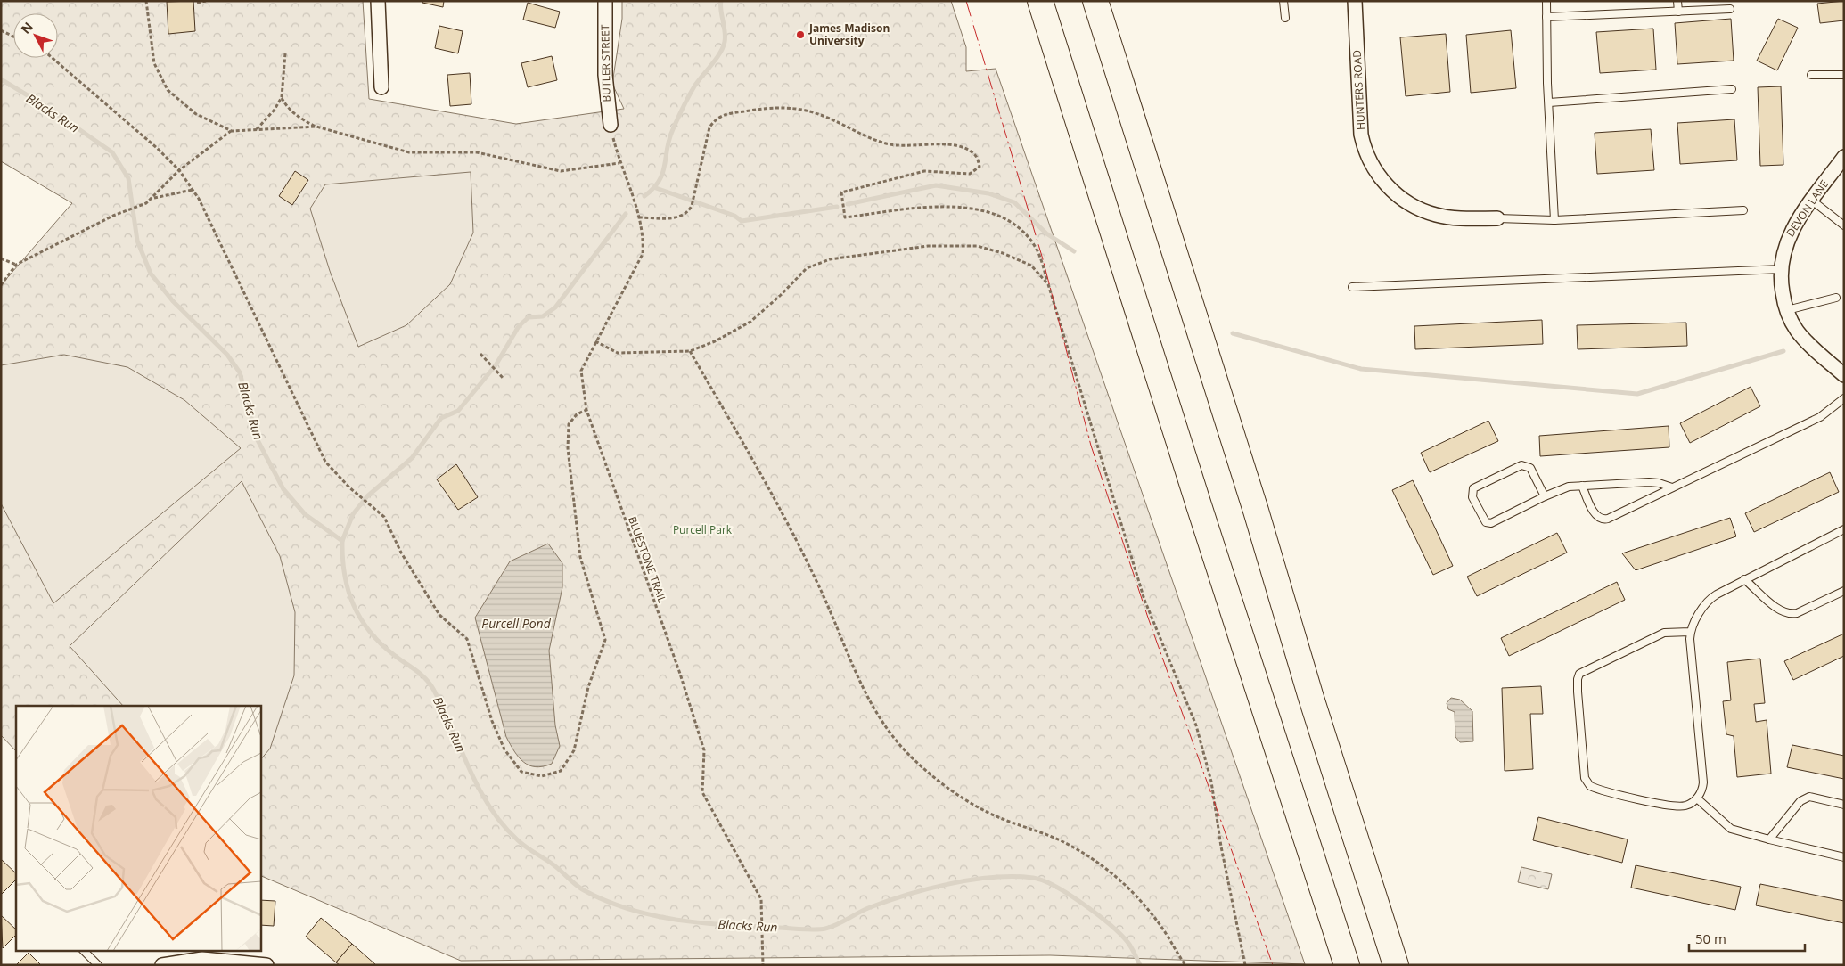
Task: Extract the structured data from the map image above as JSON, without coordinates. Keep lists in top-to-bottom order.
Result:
{
  "streets": {
    "street": ["BUTLER STREET", "HUNTERS ROAD", "DEVON LANE"],
    "path": ["BLUESTONE TRAIL"]
  },
  "crossings": [
    ["BUTLER STREET", "BLUESTONE TRAIL"]
  ],
  "water": ["Blacks Run", "Purcell Pond"],
  "parks": ["Purcell Park"],
  "places": ["James Madison University"],
  "scale_bar": "50 m",
  "north": "top left"
}
